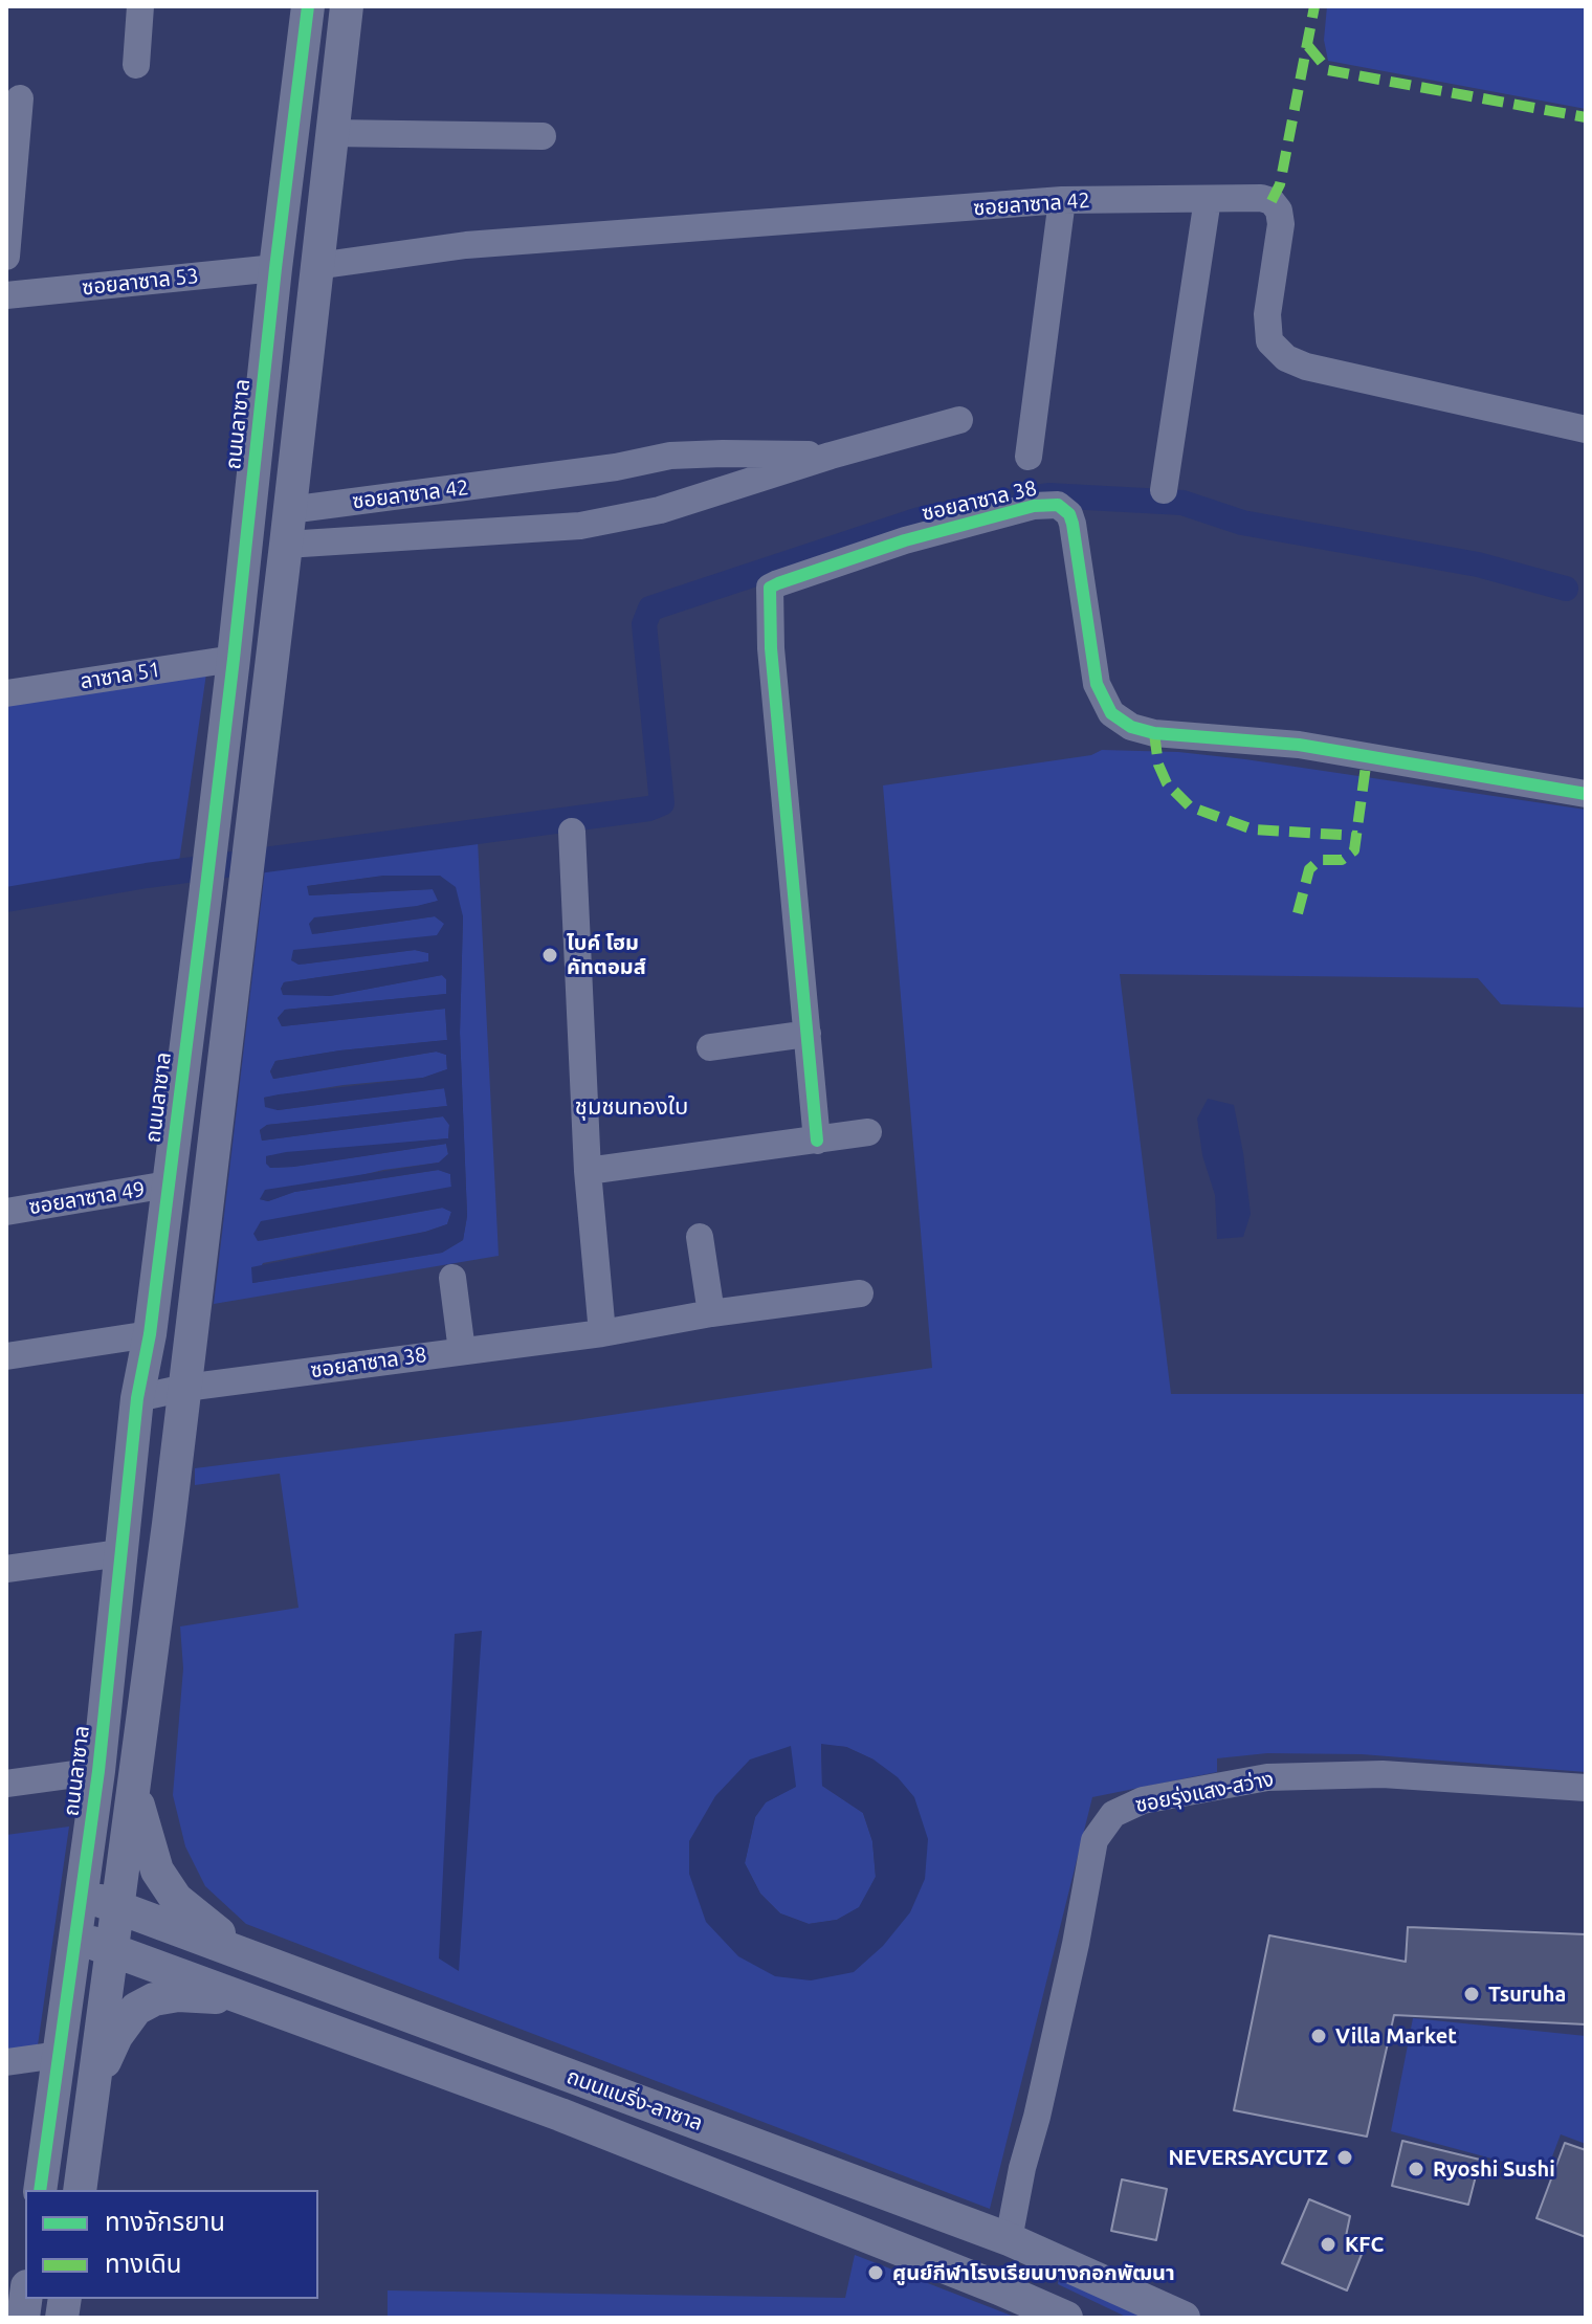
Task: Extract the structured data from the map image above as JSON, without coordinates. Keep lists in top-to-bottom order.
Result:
{
  "streets": {
    "street": [
      "ซอยลาซาล 42",
      "ซอยลาซาล 53",
      "ถนนลาซาล",
      "ซอยลาซาล 38",
      "ลาซาล 51",
      "ซอยลาซาล 49",
      "ซอยรุ่งแสง-สว่าง",
      "ถนนแบริ่ง-ลาซาล"
    ]
  },
  "crossings": [
    ["ซอยลาซาล 53", "ถนนลาซาล"],
    ["ถนนลาซาล", "ซอยลาซาล 38"],
    ["ถนนลาซาล", "ลาซาล 51"],
    ["ถนนลาซาล", "ซอยลาซาล 49"],
    ["ถนนลาซาล", "ถนนแบริ่ง-ลาซาล"],
    ["ซอยรุ่งแสง-สว่าง", "ถนนแบริ่ง-ลาซาล"]
  ],
  "districts": ["ชุมชนทองใบ"],
  "places": [
    "ไบค์ โฮม คัทตอมส์",
    "Tsuruha",
    "Villa Market",
    "NEVERSAYCUTZ",
    "Ryoshi Sushi",
    "KFC",
    "ศูนย์กีฬาโรงเรียนบางกอกพัฒนา"
  ],
  "legend": ["ทางจักรยาน", "ทางเดิน"]
}
